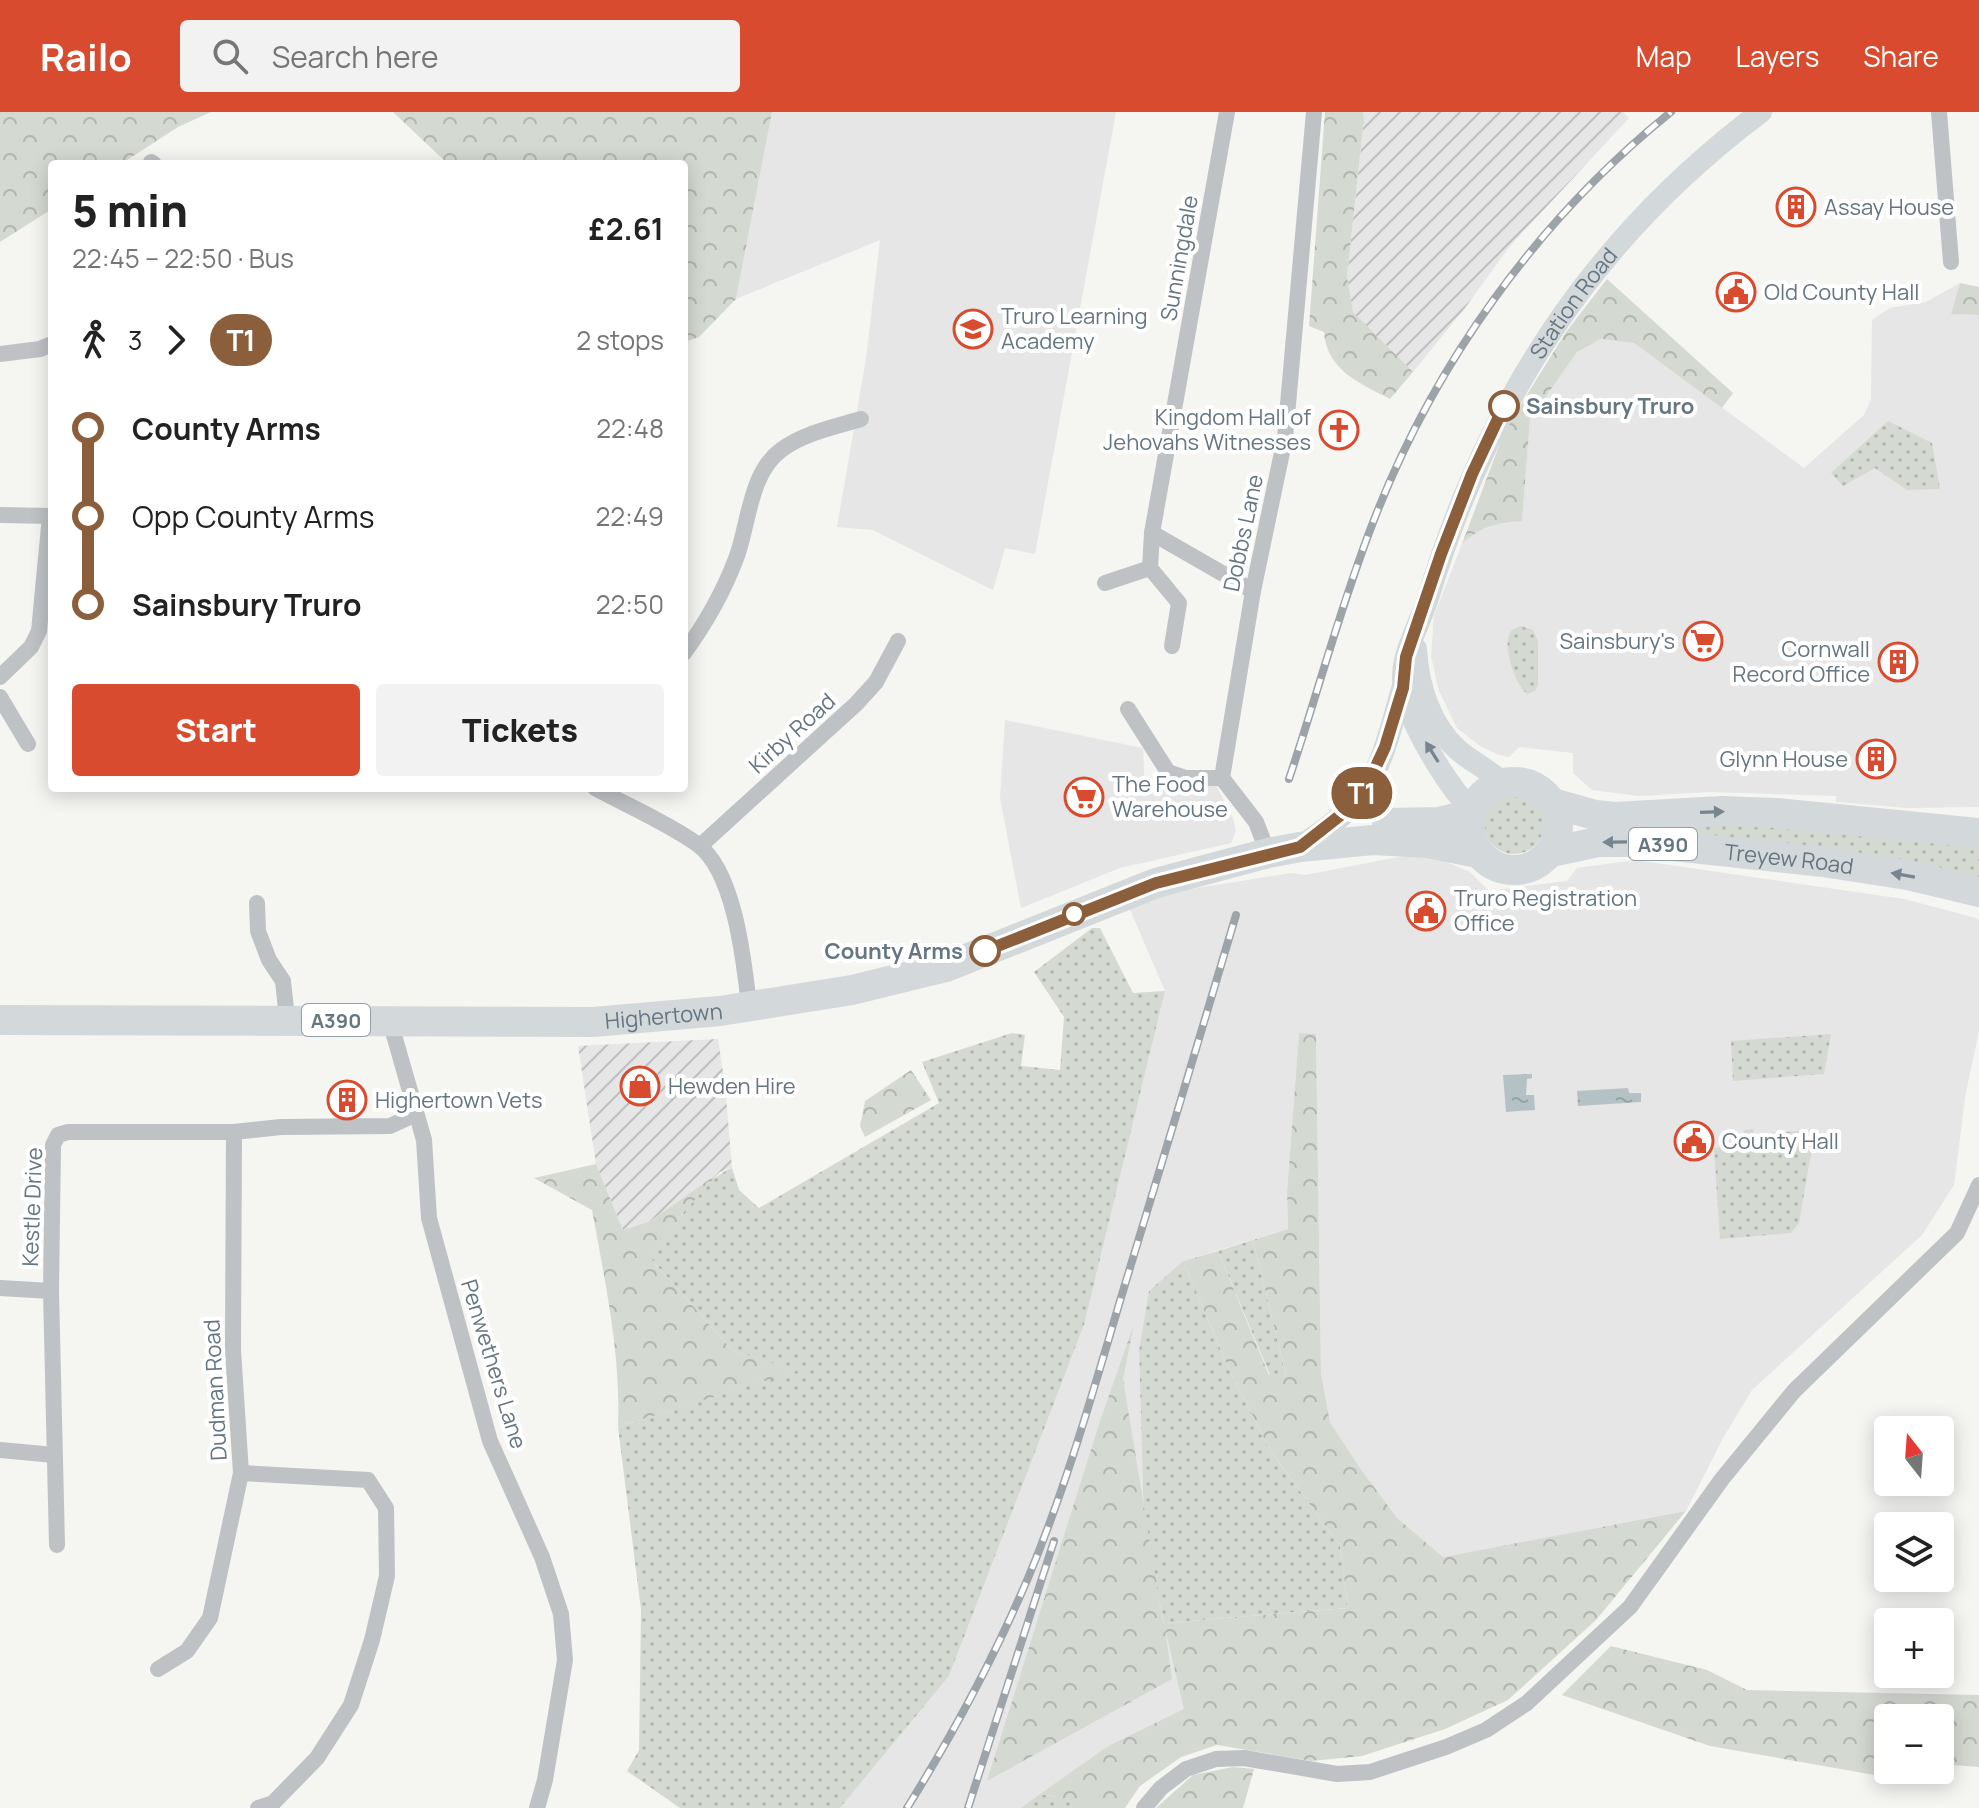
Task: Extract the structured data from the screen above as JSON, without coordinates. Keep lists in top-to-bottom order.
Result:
{
  "streets": {
    "highway": ["A390", "Treyew Road", "Highertown"],
    "street": [
      "Sunningdale",
      "Station Road",
      "Dobbs Lane",
      "Kirby Road",
      "Kestle Drive",
      "Penwethers Lane",
      "Dudman Road"
    ]
  },
  "crossings": [
    ["Station Road", "Treyew Road"],
    ["Station Road", "Highertown"],
    ["Treyew Road", "Highertown"],
    ["Highertown", "Penwethers Lane"],
    ["Kestle Drive", "Penwethers Lane"],
    ["Kestle Drive", "Dudman Road"]
  ],
  "places": {
    "building": [
      "Assay House",
      "Cornwall Record Office",
      "Glynn House",
      "Highertown Vets"
    ],
    "public building": ["Old County Hall", "Truro Registration Office", "County Hall"],
    "school or university": ["Truro Learning Academy"],
    "other": ["Sainsbury Truro", "County Arms"],
    "church": ["Kingdom Hall of Jehovahs Witnesses"],
    "supermarket": ["Sainsbury's", "The Food Warehouse"],
    "shop": ["Hewden Hire"]
  },
  "lines": ["bus line T1"],
  "north": "top",
  "page": {
    "header": "Railo",
    "search": "Search here",
    "nav": ["Map", "Layers", "Share"],
    "on_map": "T1",
    "heading": ["5 min", "22:45 – 22:50 · Bus", "£2.61"],
    "legs": ["3", "T1", "2 stops"],
    "list": [
      {
        "name": "County Arms",
        "value": "22:48"
      },
      {
        "name": "Opp County Arms",
        "value": "22:49"
      },
      {
        "name": "Sainsbury Truro",
        "value": "22:50"
      }
    ],
    "buttons": ["Start", "Tickets"],
    "map_buttons": ["+", "−"]
  }
}
